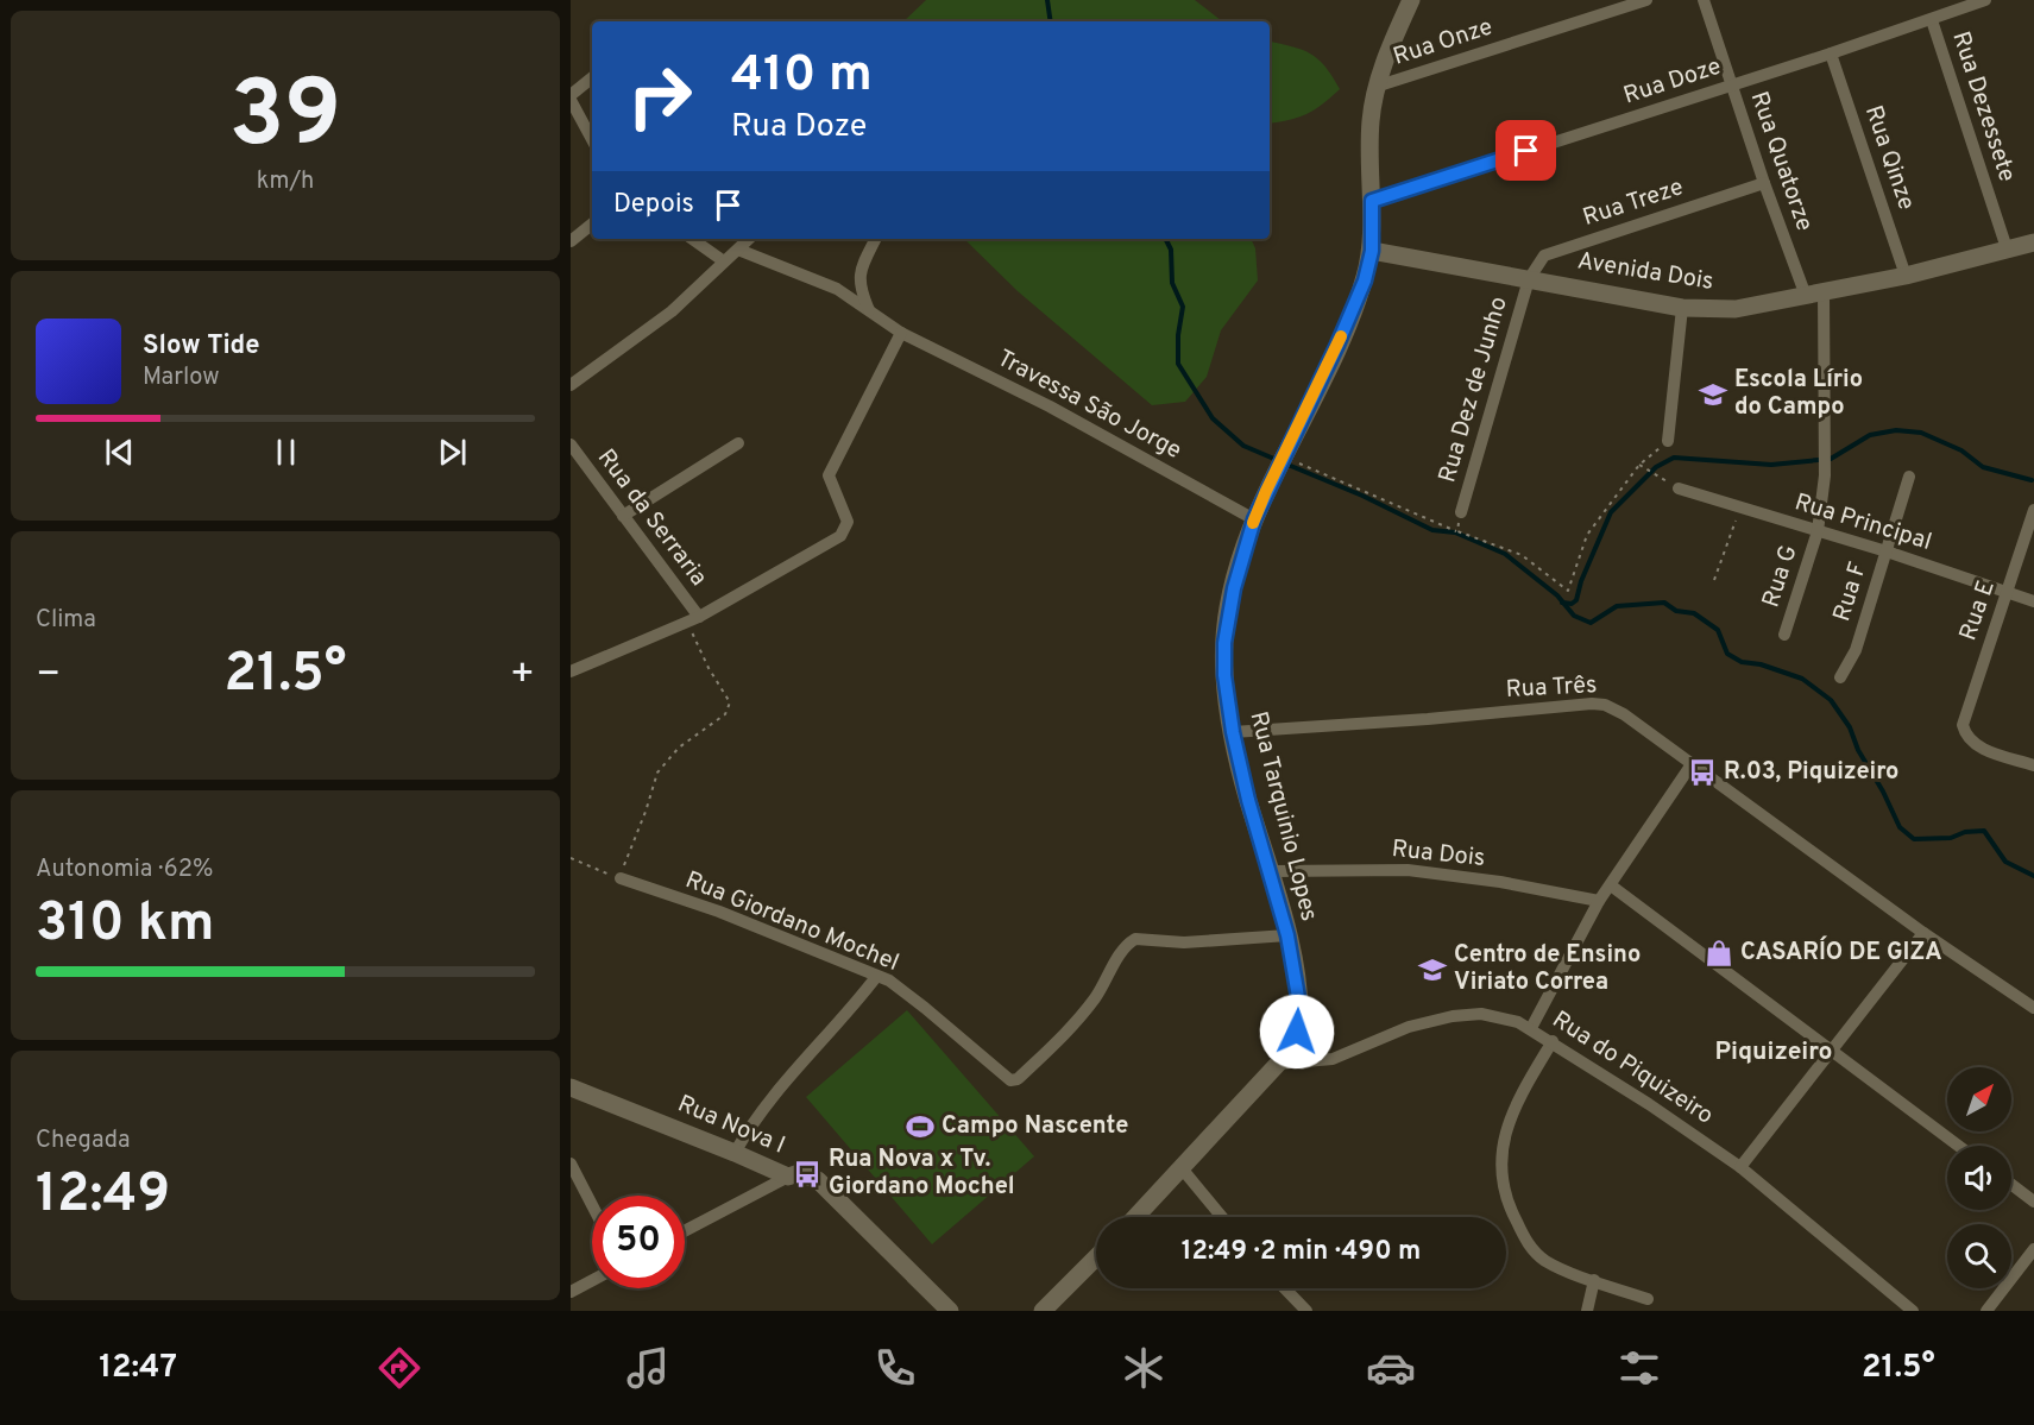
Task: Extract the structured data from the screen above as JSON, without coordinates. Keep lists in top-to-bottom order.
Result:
{
  "streets": {
    "main road": ["Avenida Dois", "Rua Tarquinio Lopes", "Rua Nova I"],
    "street": [
      "Rua Onze",
      "Rua Doze",
      "Rua Dezessete",
      "Rua Qinze",
      "Rua Quatorze",
      "Rua Treze",
      "Rua Dez de Junho",
      "Travessa São Jorge",
      "Rua da Serraria",
      "Rua Principal",
      "Rua G",
      "Rua F",
      "Rua E",
      "Rua Três",
      "Rua Dois",
      "Rua Giordano Mochel",
      "Rua do Piquizeiro"
    ]
  },
  "crossings": [
    ["Rua Onze", "Rua Tarquinio Lopes"],
    ["Rua Doze", "Rua Dezessete"],
    ["Rua Doze", "Rua Qinze"],
    ["Rua Doze", "Rua Quatorze"],
    ["Rua Doze", "Rua Tarquinio Lopes"],
    ["Rua Dezessete", "Avenida Dois"],
    ["Rua Qinze", "Avenida Dois"],
    ["Rua Quatorze", "Rua Treze"],
    ["Rua Quatorze", "Avenida Dois"],
    ["Rua Quatorze", "Rua G"],
    ["Rua Treze", "Avenida Dois"],
    ["Rua Treze", "Rua Dez de Junho"],
    ["Avenida Dois", "Rua Dez de Junho"],
    ["Avenida Dois", "Rua Tarquinio Lopes"],
    ["Travessa São Jorge", "Rua Tarquinio Lopes"],
    ["Rua Principal", "Rua G"],
    ["Rua Principal", "Rua F"],
    ["Rua Principal", "Rua E"],
    ["Rua Três", "Rua Tarquinio Lopes"],
    ["Rua Tarquinio Lopes", "Rua Dois"],
    ["Rua Tarquinio Lopes", "Rua Giordano Mochel"],
    ["Rua Tarquinio Lopes", "Rua do Piquizeiro"]
  ],
  "districts": ["Piquizeiro"],
  "places": {
    "school or university": ["Escola Lírio do Campo", "Centro de Ensino Viriato Correa"],
    "bus stop": ["R.03, Piquizeiro", "Rua Nova x Tv. Giordano Mochel"],
    "shop": ["CASARÍO DE GIZA"],
    "sports": ["Campo Nascente"]
  },
  "north": "top right",
  "page": {
    "tile": [
      ["39", "km/h"],
      "Clima",
      ["Autonomia · 62%", "310 km"],
      ["Chegada", "12:49"]
    ],
    "turn": ["410 m", "Rua Doze"],
    "then": "Depois",
    "song": ["Slow Tide", "Marlow"],
    "heat": ["−", "21.5°", "+"],
    "limit": "50",
    "trip": "12:49 · 2 min · 490 m",
    "tabs": ["12:47", "21.5°"]
  }
}
